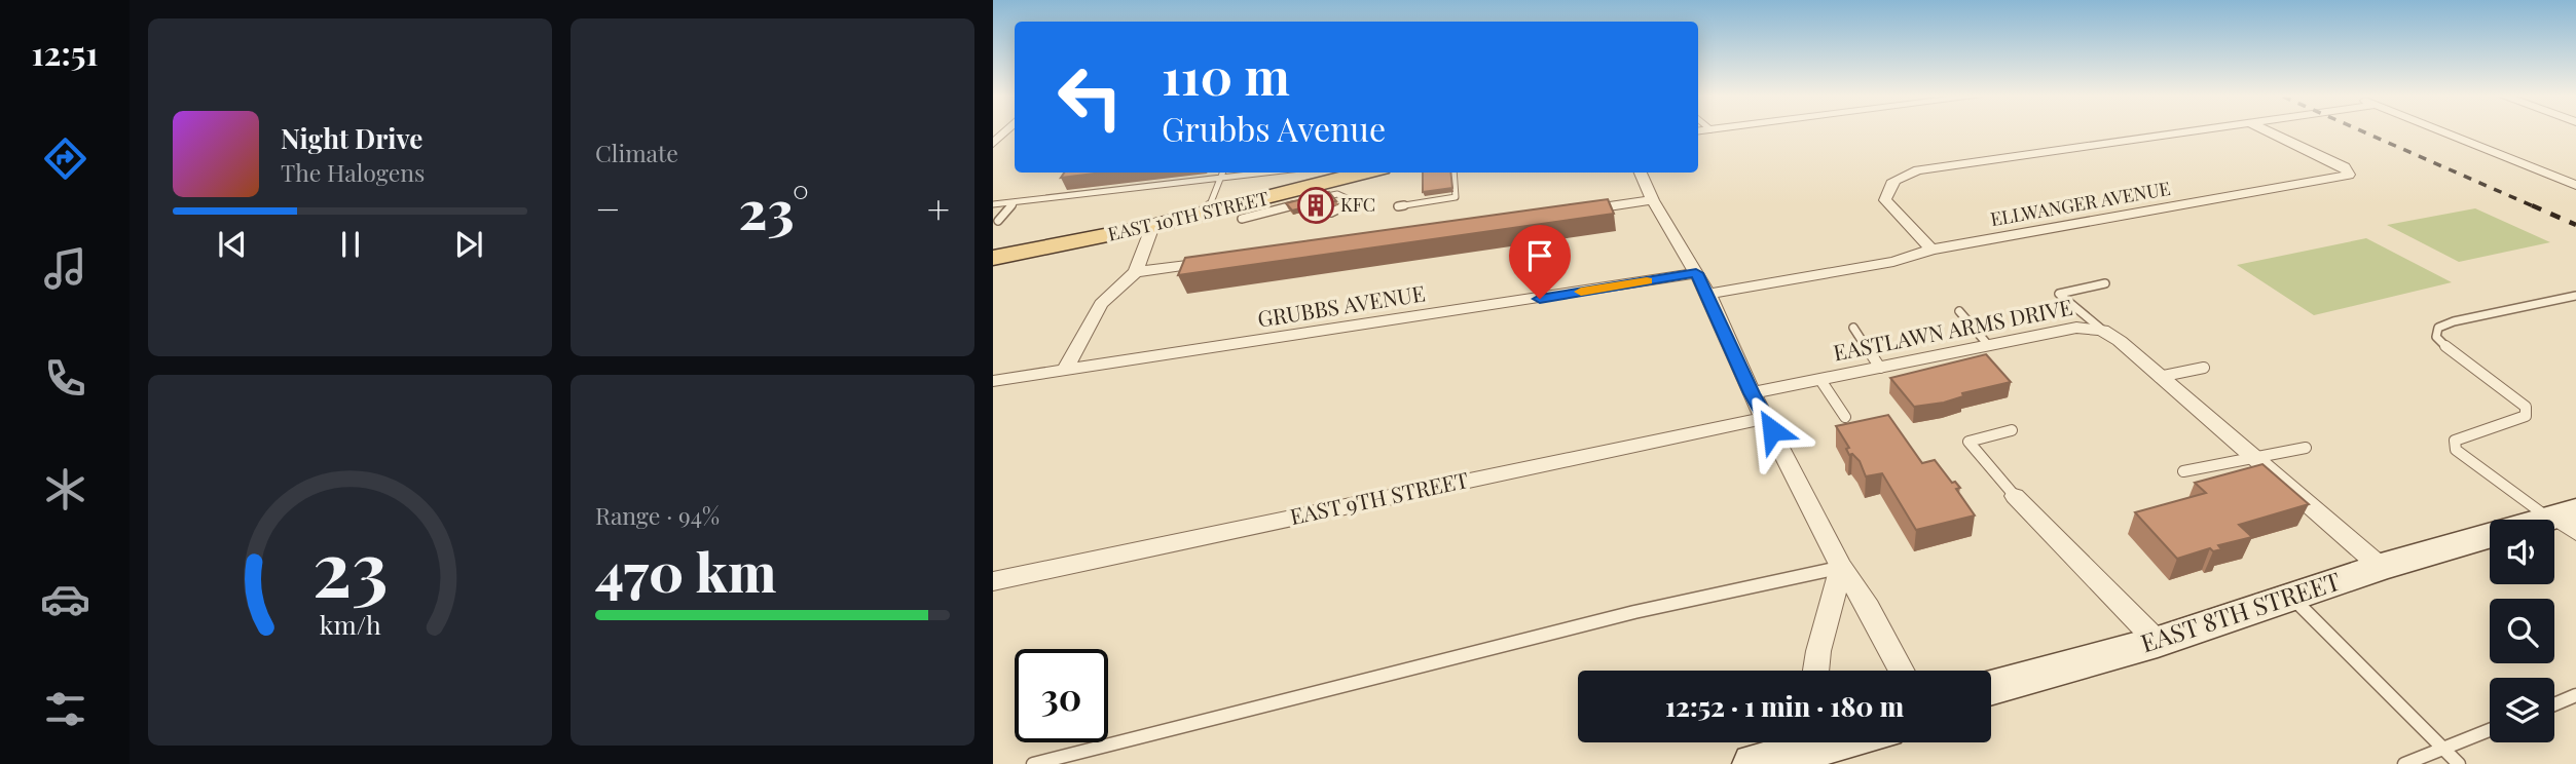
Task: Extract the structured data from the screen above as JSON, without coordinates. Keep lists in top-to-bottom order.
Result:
{
  "streets": {
    "main road": ["EAST 10TH STREET", "EAST 8TH STREET"],
    "street": [
      "ELLWANGER AVENUE",
      "GRUBBS AVENUE",
      "EASTLAWN ARMS DRIVE",
      "EAST 9TH STREET"
    ]
  },
  "crossings": [
    ["EASTLAWN ARMS DRIVE", "EAST 8TH STREET"]
  ],
  "places": {
    "building": ["KFC"]
  },
  "page": {
    "tabs": "12:51",
    "tile": [
      "Climate",
      ["Range · 94%", "470 km"]
    ],
    "turn": ["110 m", "Grubbs Avenue"],
    "song": ["Night Drive", "The Halogens"],
    "heat": ["−", "23°", "+"],
    "limit": "30",
    "trip": "12:52 · 1 min · 180 m",
    "gauge": ["23", "km/h"]
  }
}
